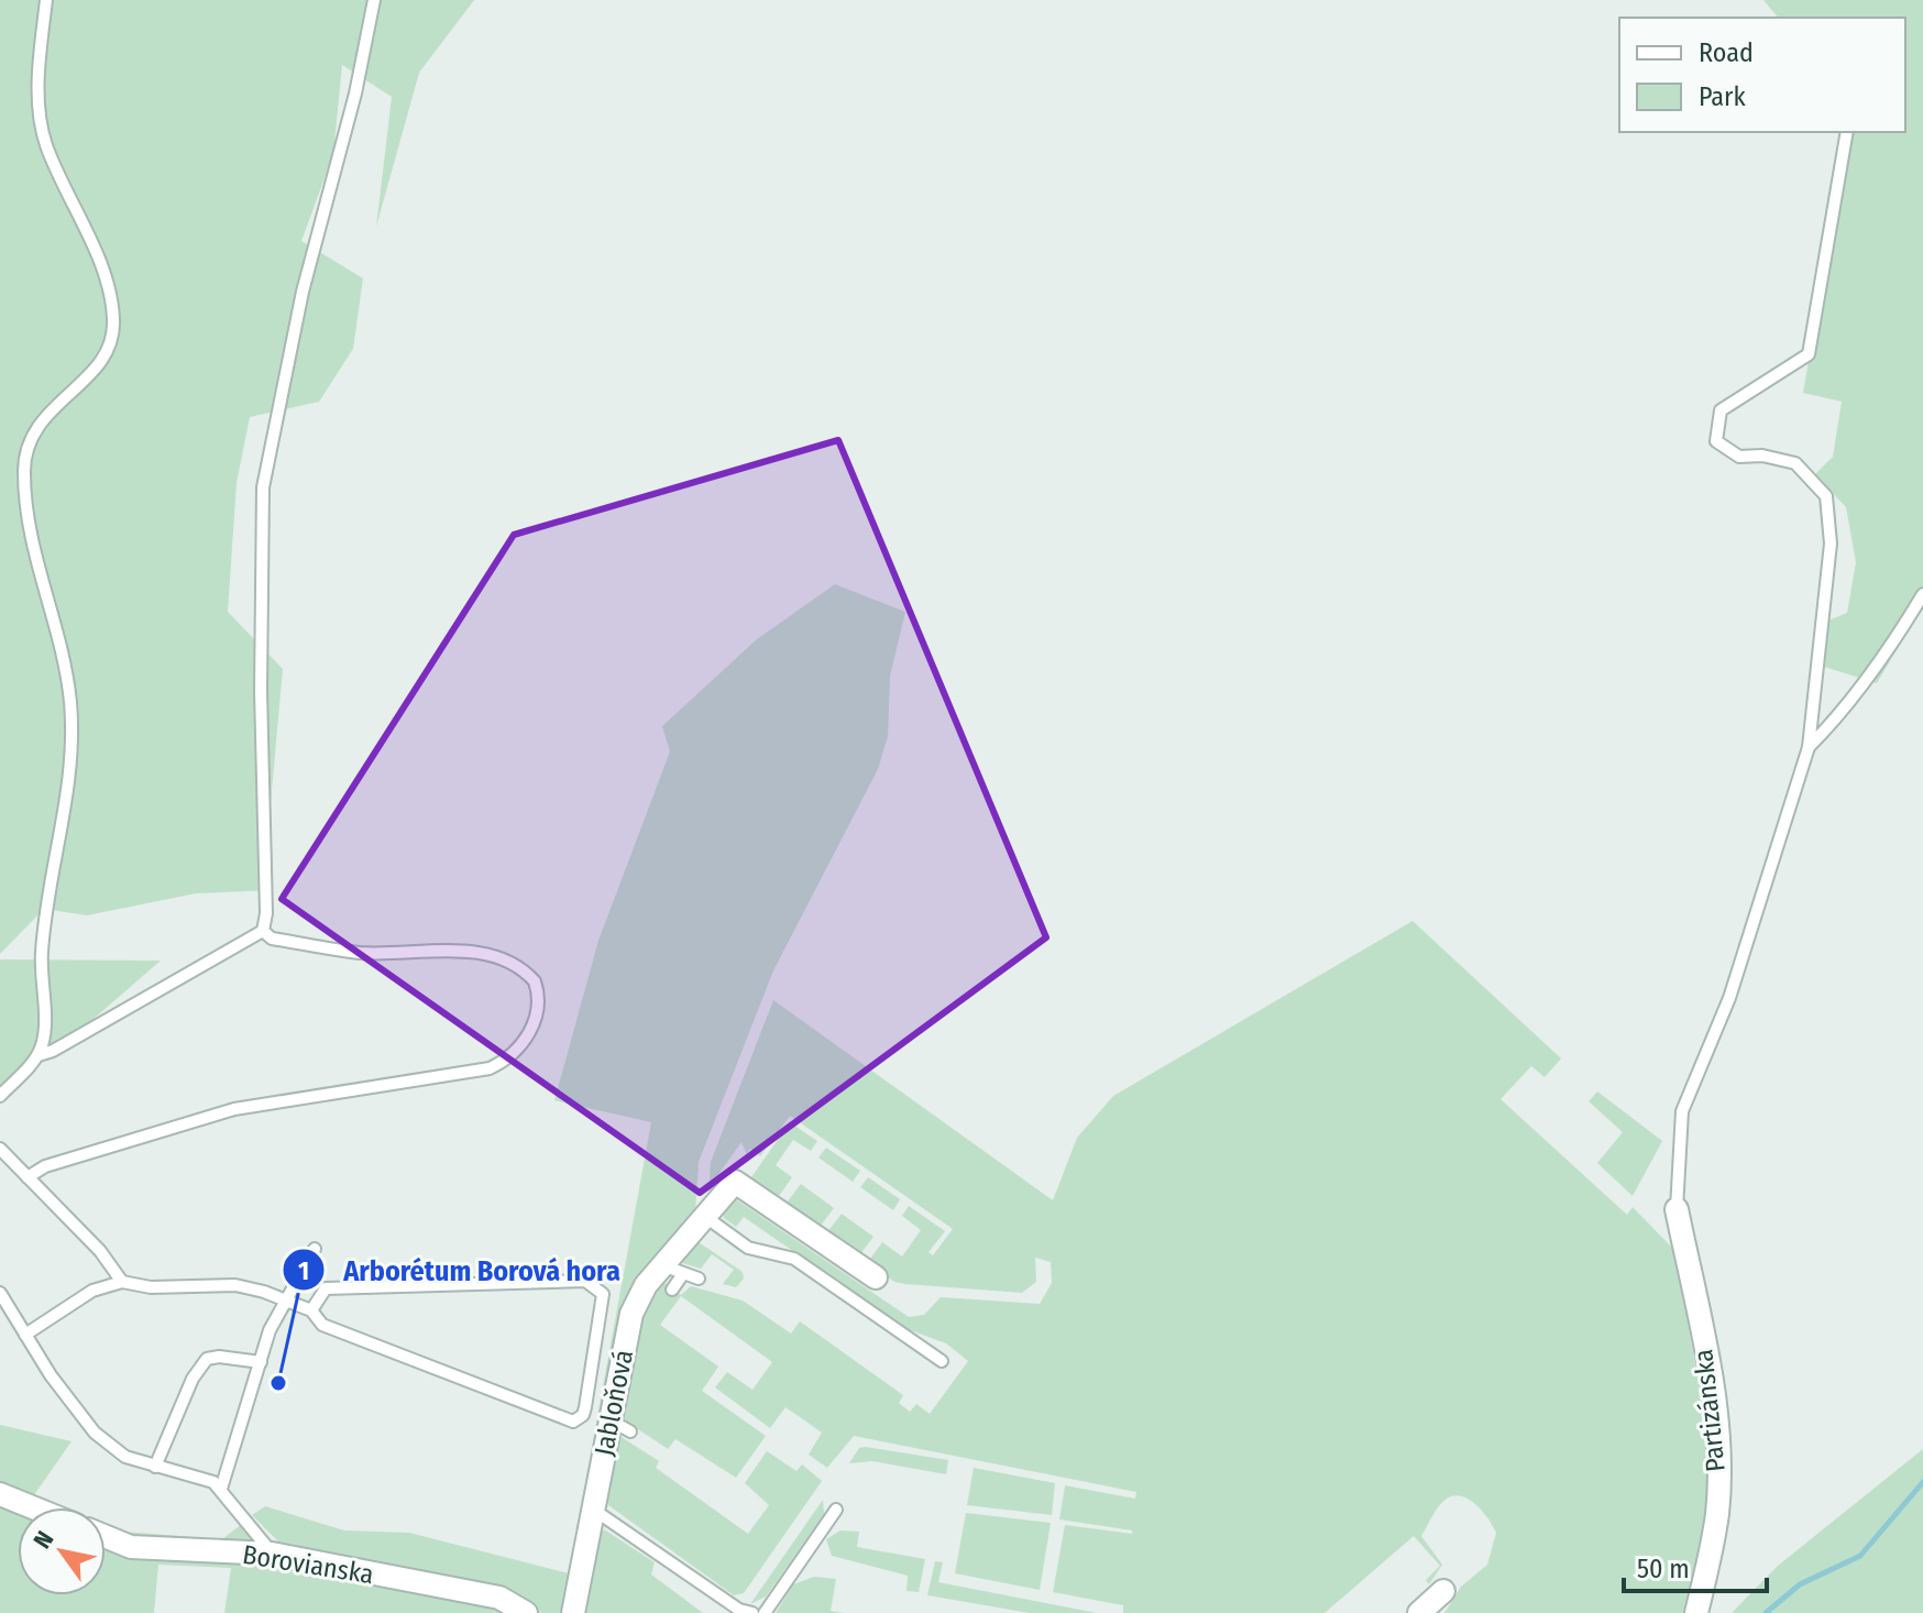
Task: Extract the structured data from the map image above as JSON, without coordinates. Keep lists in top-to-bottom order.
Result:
{
  "streets": {
    "street": ["Jabloňová", "Partizánska", "Borovianska"]
  },
  "places": ["Arborétum Borová hora"],
  "legend": ["Road", "Park"],
  "scale_bar": "50 m",
  "north": "top left"
}
